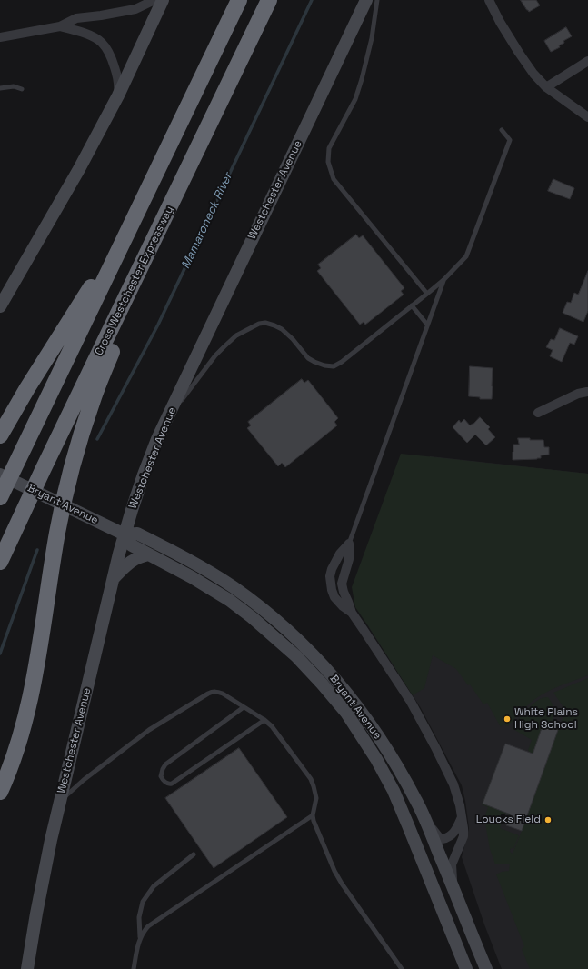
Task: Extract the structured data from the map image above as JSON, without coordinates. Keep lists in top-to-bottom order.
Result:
{
  "streets": {
    "highway": ["Cross Westchester Expressway"],
    "main road": ["Westchester Avenue", "Bryant Avenue"]
  },
  "crossings": [
    ["Westchester Avenue", "Bryant Avenue"]
  ],
  "water": ["Mamaroneck River"],
  "places": ["White Plains High School", "Loucks Field"]
}
